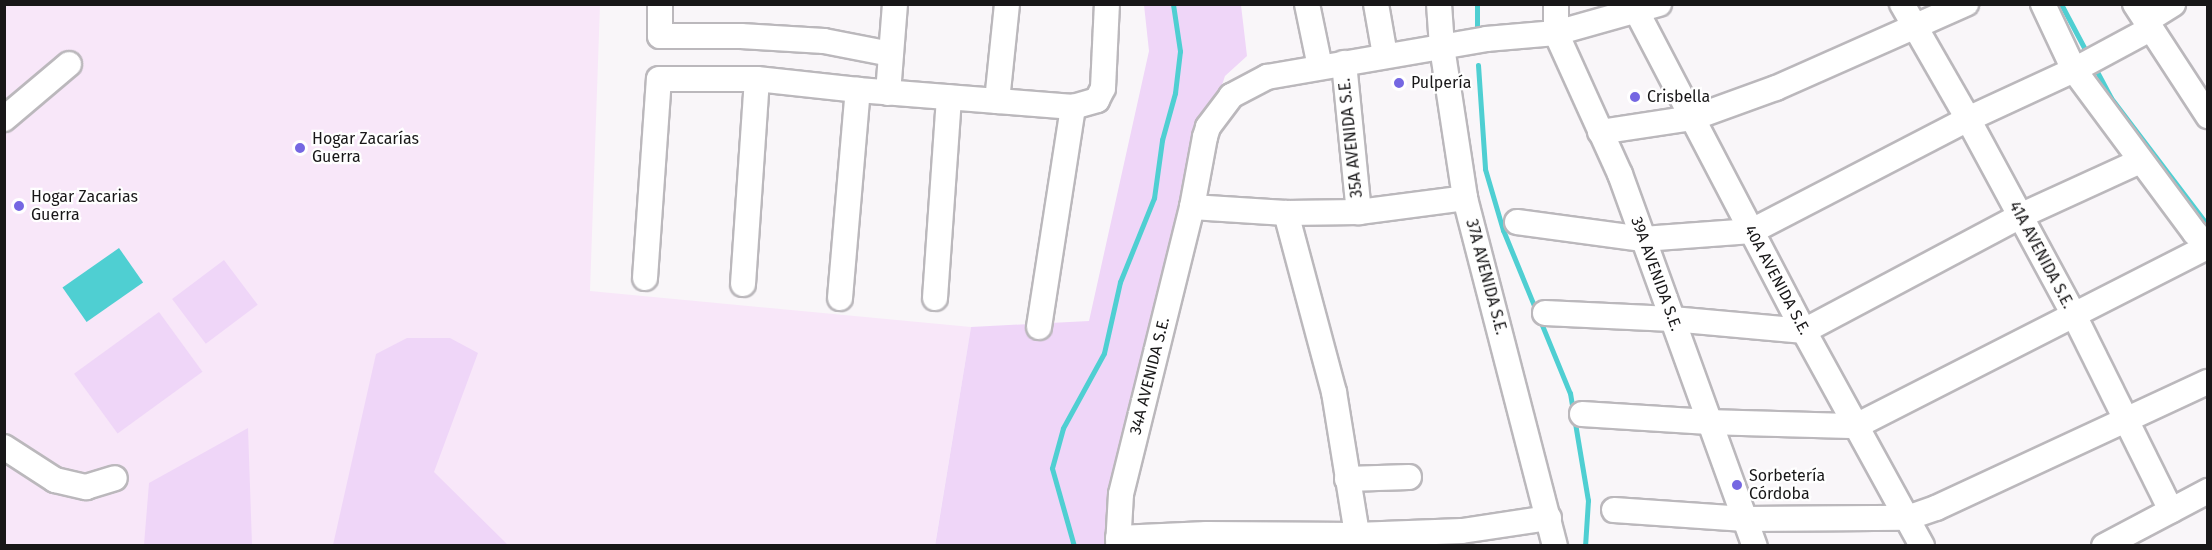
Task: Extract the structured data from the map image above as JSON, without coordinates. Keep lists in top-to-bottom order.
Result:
{
  "streets": {
    "street": [
      "35A AVENIDA S.E.",
      "41A AVENIDA S.E.",
      "39A AVENIDA S.E.",
      "37A AVENIDA S.E.",
      "40A AVENIDA S.E.",
      "34A AVENIDA S.E."
    ]
  },
  "crossings": [
    ["35A AVENIDA S.E.", "34A AVENIDA S.E."],
    ["39A AVENIDA S.E.", "34A AVENIDA S.E."],
    ["37A AVENIDA S.E.", "34A AVENIDA S.E."],
    ["40A AVENIDA S.E.", "34A AVENIDA S.E."]
  ],
  "places": [
    "Pulpería",
    "Crisbella",
    "Hogar Zacarías Guerra",
    "Hogar Zacarias Guerra",
    "Sorbetería Córdoba"
  ]
}
